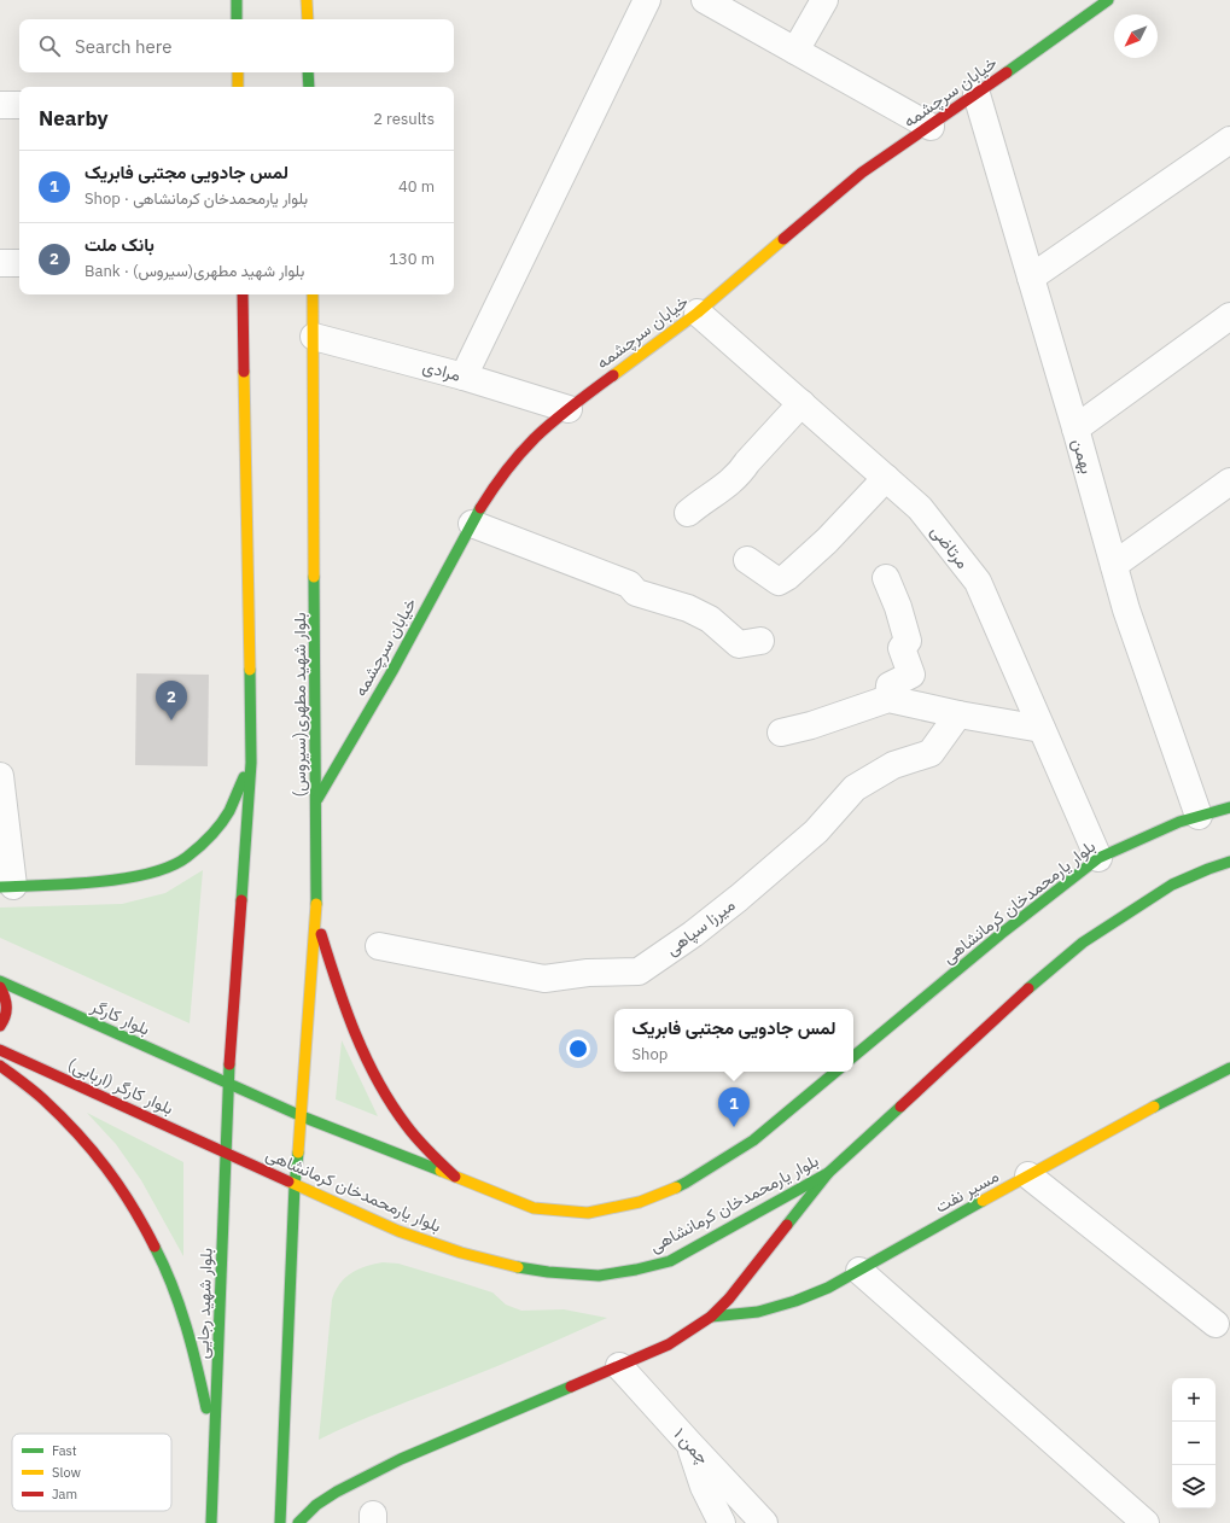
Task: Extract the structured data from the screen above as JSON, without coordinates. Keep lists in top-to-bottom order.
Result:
{
  "streets": {
    "main road": [
      "خیابان سرچشمه",
      "بلوار شهید مطهری(سیروس)",
      "بلوار یارمحمدخان کرمانشاهی",
      "بلوار کارگر",
      "بلوار کارگر (اربابی)",
      "مسیر نفت",
      "بلوار شهید رجایی"
    ],
    "street": [
      "مرادی",
      "بهمن",
      "مرتاضی",
      "میرزا سپاهی",
      "چمن ۱"
    ]
  },
  "crossings": [
    ["خیابان سرچشمه", "مرادی"],
    ["خیابان سرچشمه", "بهمن"],
    ["خیابان سرچشمه", "مرتاضی"],
    ["خیابان سرچشمه", "بلوار شهید مطهری(سیروس)"],
    ["مرادی", "بلوار شهید مطهری(سیروس)"],
    ["بهمن", "بلوار یارمحمدخان کرمانشاهی"],
    ["مرتاضی", "بلوار یارمحمدخان کرمانشاهی"],
    ["بلوار یارمحمدخان کرمانشاهی", "بلوار کارگر (اربابی)"],
    ["بلوار یارمحمدخان کرمانشاهی", "بلوار شهید رجایی"],
    ["بلوار کارگر", "بلوار شهید رجایی"],
    ["بلوار کارگر (اربابی)", "بلوار شهید رجایی"]
  ],
  "legend": ["Fast", "Slow", "Jam"],
  "north": "bottom left",
  "page": {
    "search": "Search here",
    "heading": ["Nearby", "2 results"],
    "list": [
      {
        "mark": "1",
        "name": "لمس جادویی مجتبی فابریک",
        "note": "Shop · بلوار یارمحمدخان کرمانشاهی",
        "value": "40 m"
      },
      {
        "mark": "2",
        "name": "بانک ملت",
        "note": "Bank · بلوار شهید مطهری(سیروس)",
        "value": "130 m"
      }
    ],
    "pins": ["2", "1"],
    "popup": ["لمس جادویی مجتبی فابریک", "Shop"],
    "map_buttons": ["+", "−"]
  }
}
